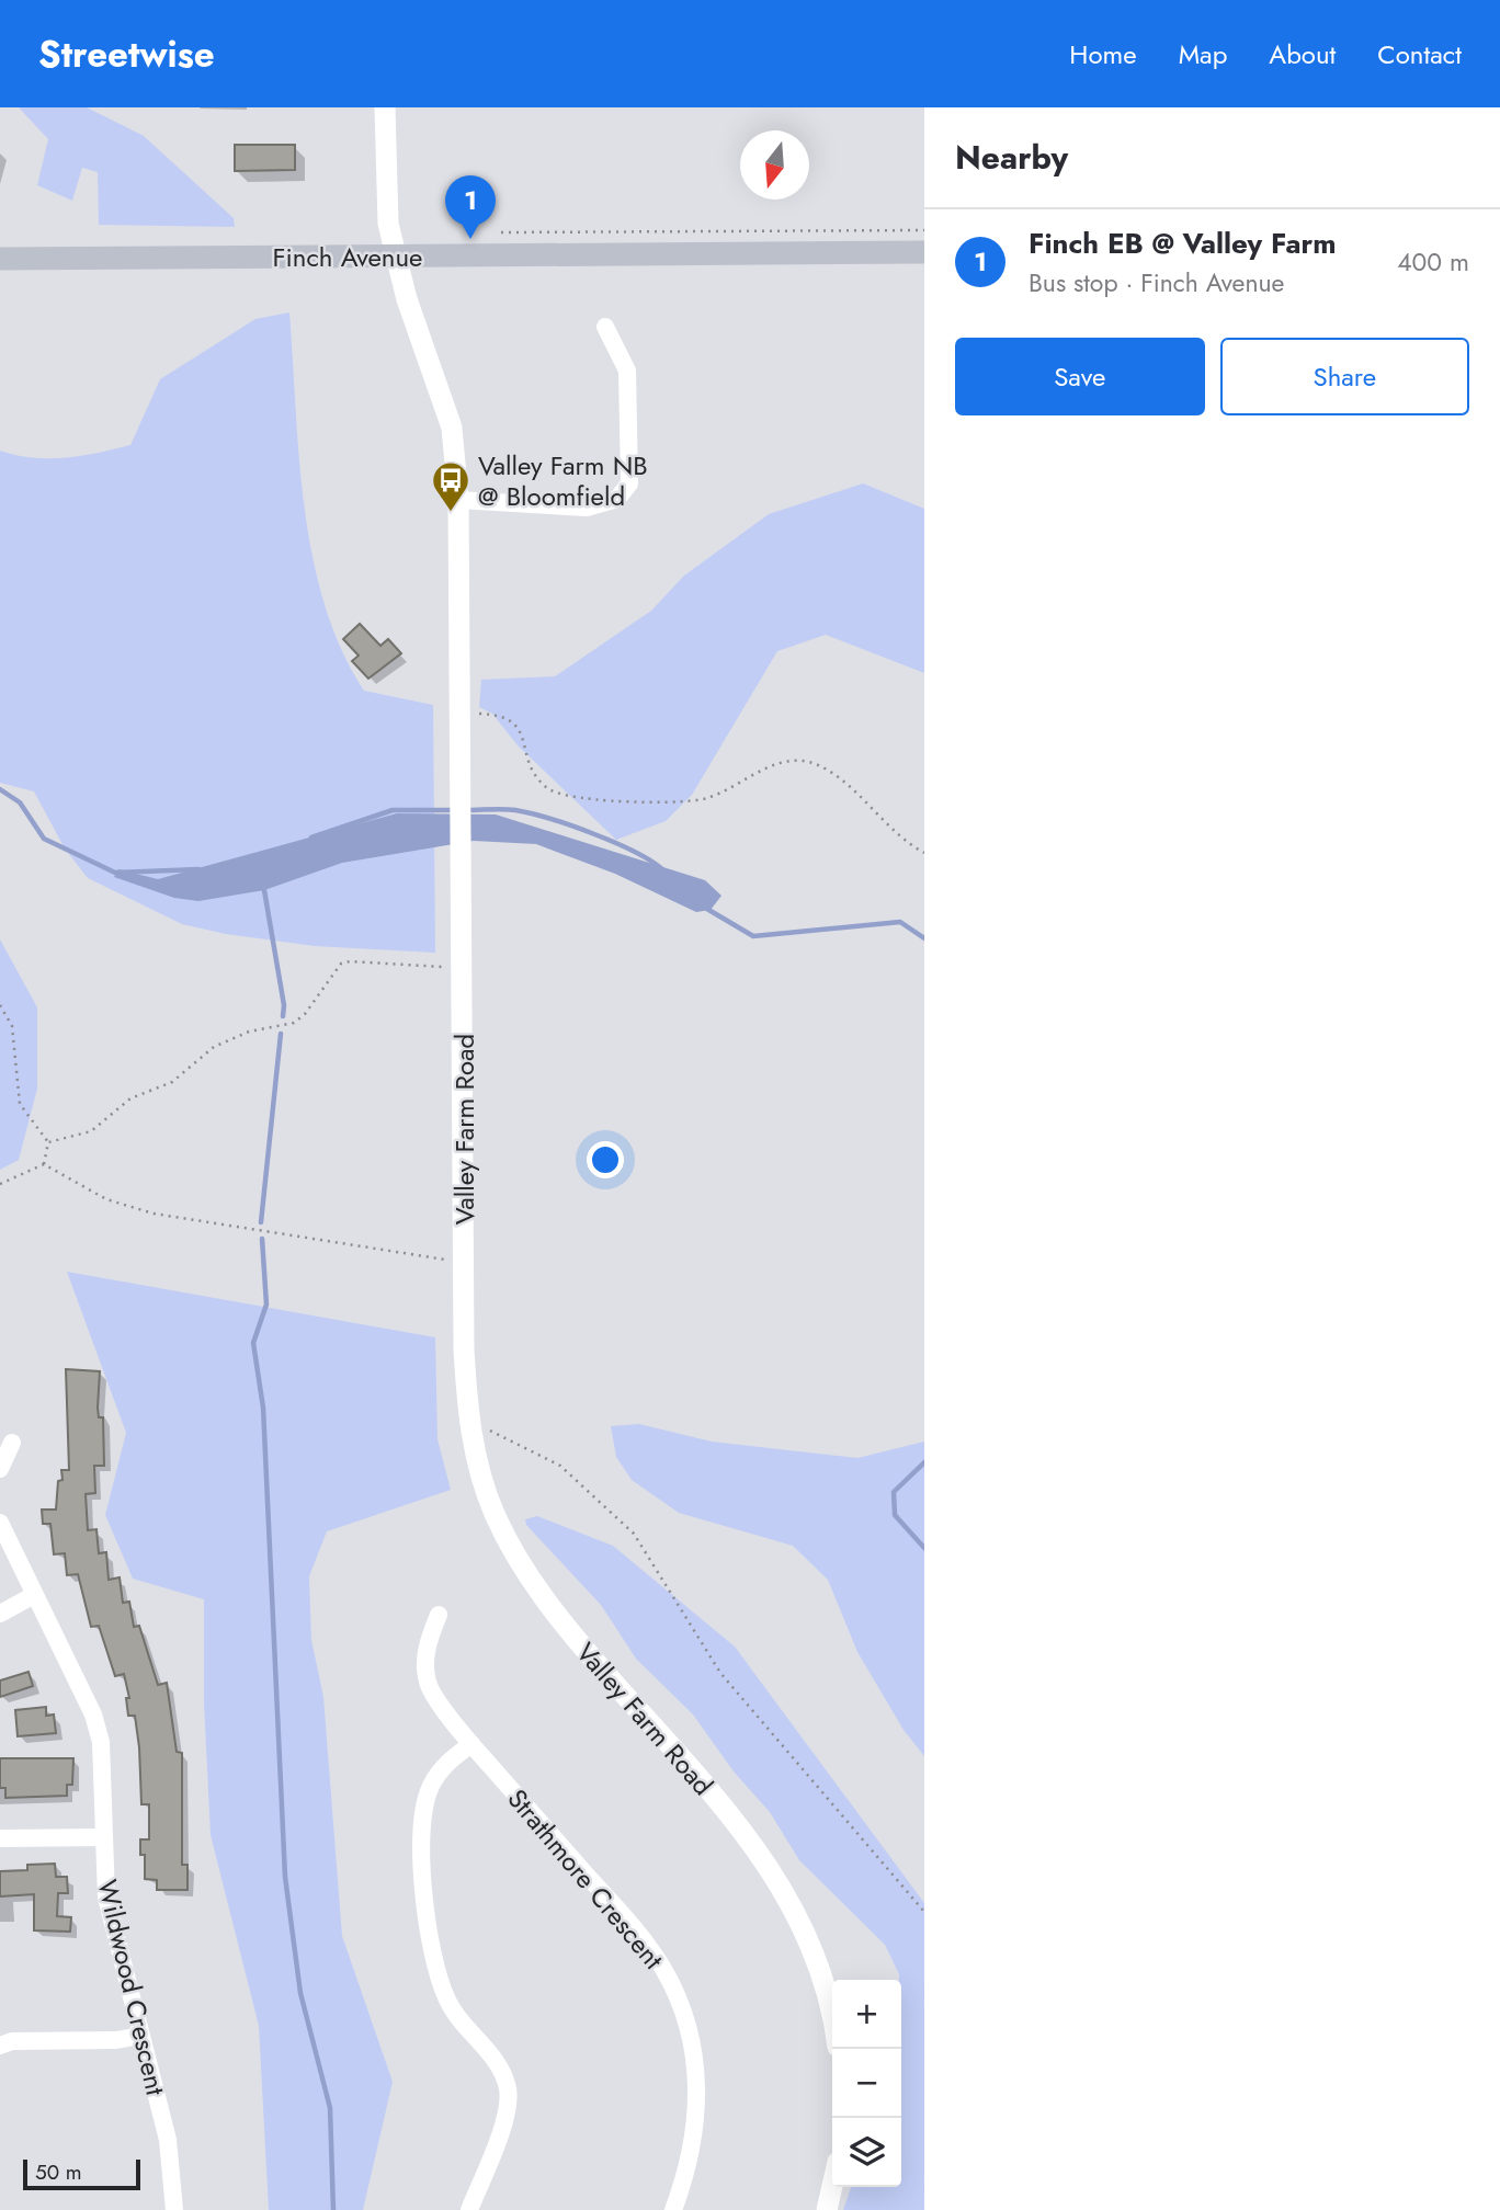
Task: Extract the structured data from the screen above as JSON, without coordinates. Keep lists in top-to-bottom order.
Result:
{
  "streets": {
    "main road": ["Finch Avenue"],
    "street": ["Valley Farm Road", "Strathmore Crescent", "Wildwood Crescent"]
  },
  "crossings": [
    ["Finch Avenue", "Valley Farm Road"]
  ],
  "places": {
    "bus stop": ["Valley Farm NB @ Bloomfield"]
  },
  "scale_bar": "50 m",
  "north": "bottom",
  "page": {
    "header": "Streetwise",
    "nav": [
      "Home",
      "Map",
      "About",
      "Contact"
    ],
    "heading": "Nearby",
    "pins": "1",
    "list": [
      {
        "mark": "1",
        "name": "Finch EB @ Valley Farm",
        "note": "Bus stop · Finch Avenue",
        "value": "400 m"
      }
    ],
    "buttons": ["Save", "Share"],
    "map_buttons": ["+", "−"],
    "scale": "50 m"
  }
}
